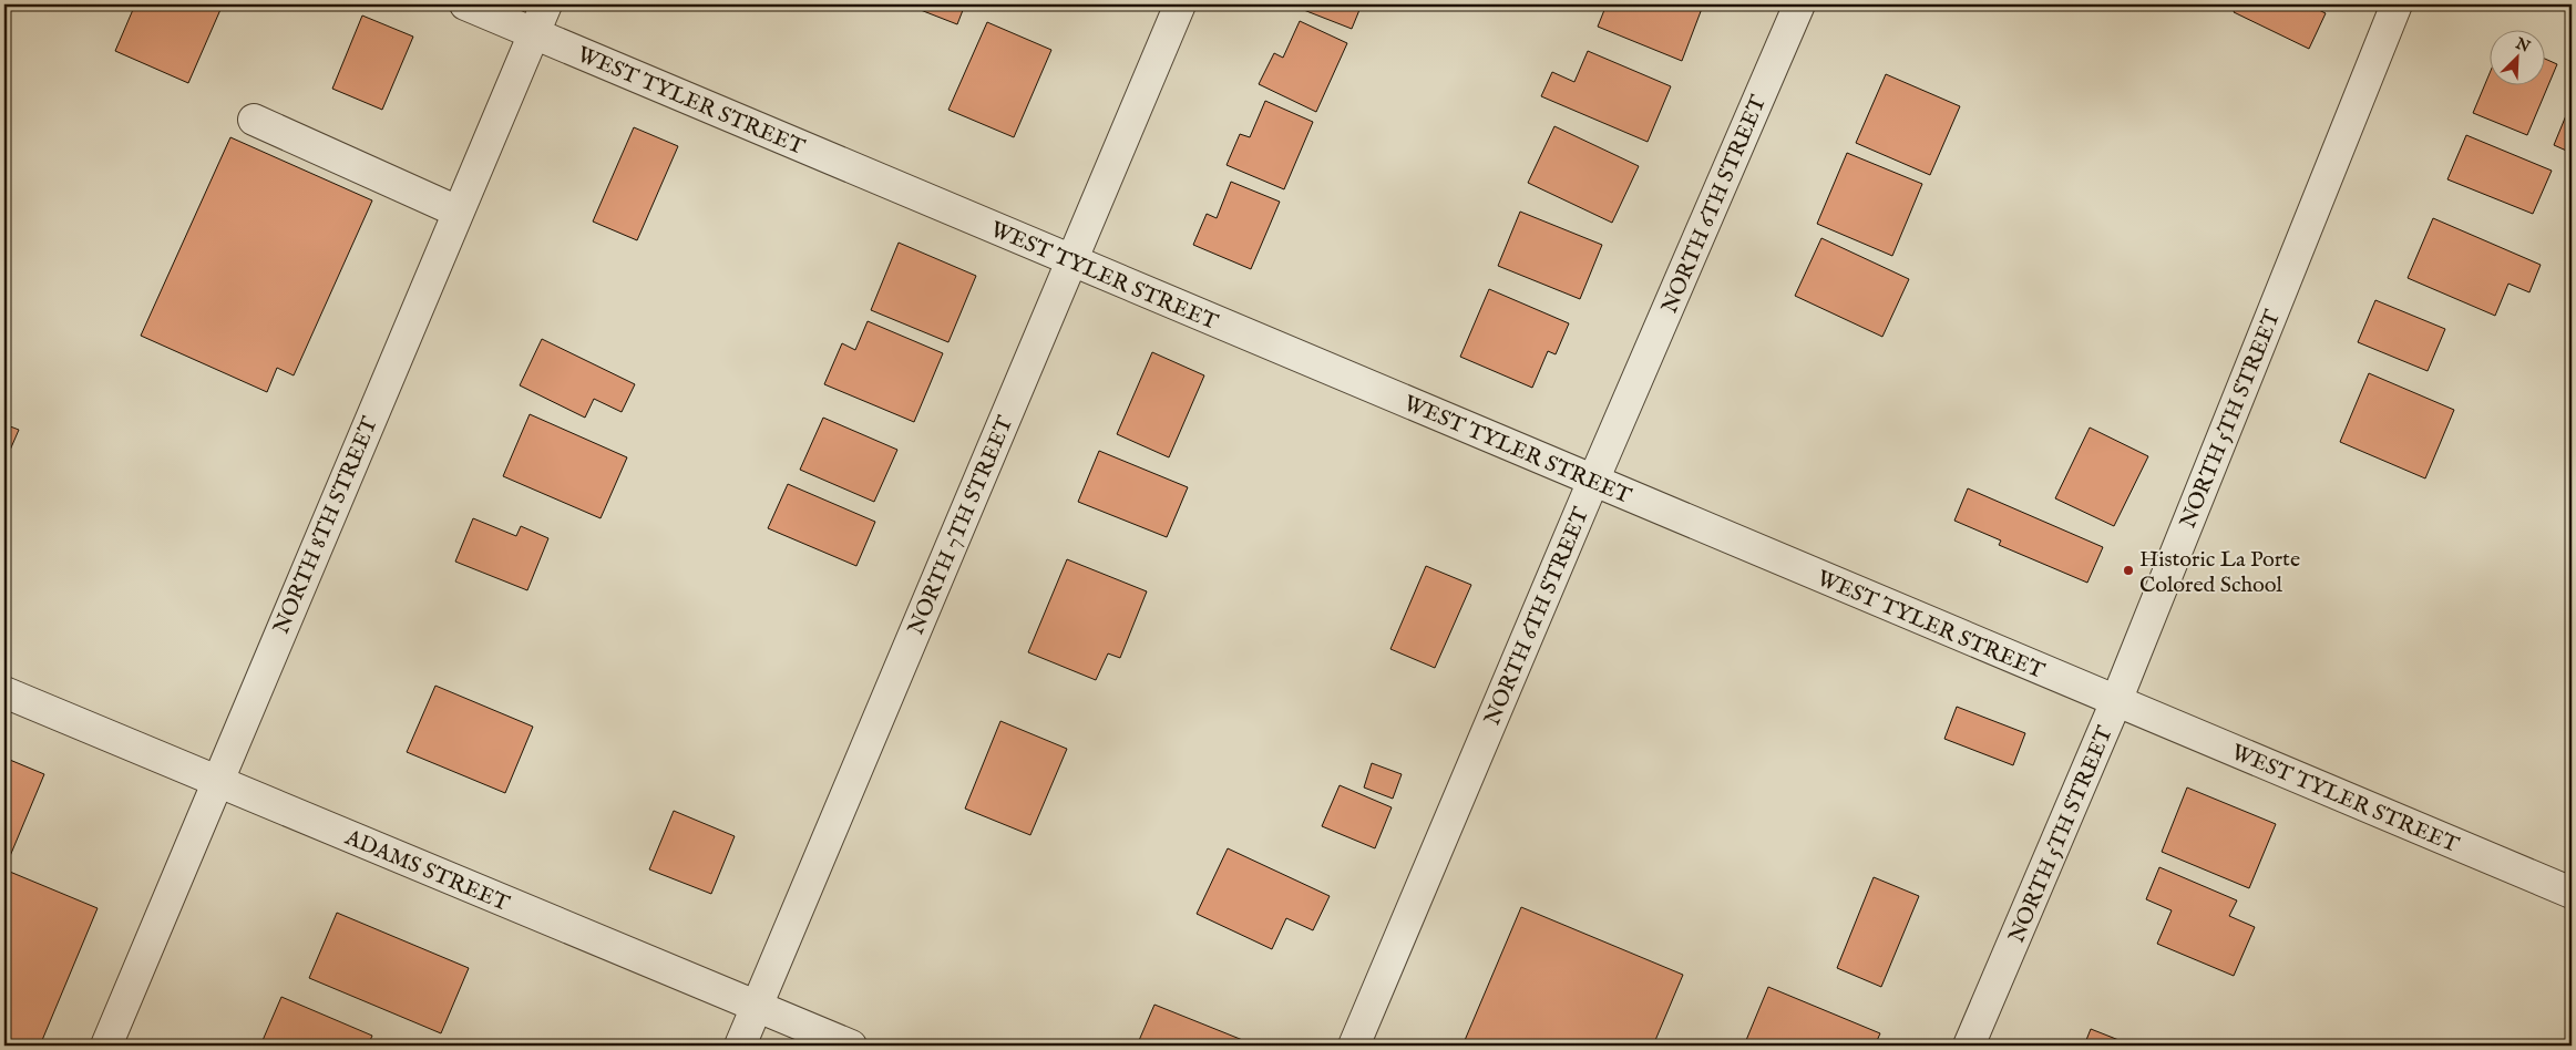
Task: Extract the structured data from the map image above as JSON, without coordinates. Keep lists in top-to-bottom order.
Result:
{
  "streets": {
    "street": [
      "WEST TYLER STREET",
      "NORTH 6TH STREET",
      "NORTH 5TH STREET",
      "NORTH 8TH STREET",
      "NORTH 7TH STREET",
      "ADAMS STREET"
    ]
  },
  "crossings": [
    ["WEST TYLER STREET", "NORTH 6TH STREET"],
    ["WEST TYLER STREET", "NORTH 5TH STREET"],
    ["WEST TYLER STREET", "NORTH 8TH STREET"],
    ["WEST TYLER STREET", "NORTH 7TH STREET"],
    ["NORTH 8TH STREET", "ADAMS STREET"],
    ["NORTH 7TH STREET", "ADAMS STREET"]
  ],
  "places": ["Historic La Porte Colored School"],
  "north": "top right"
}
